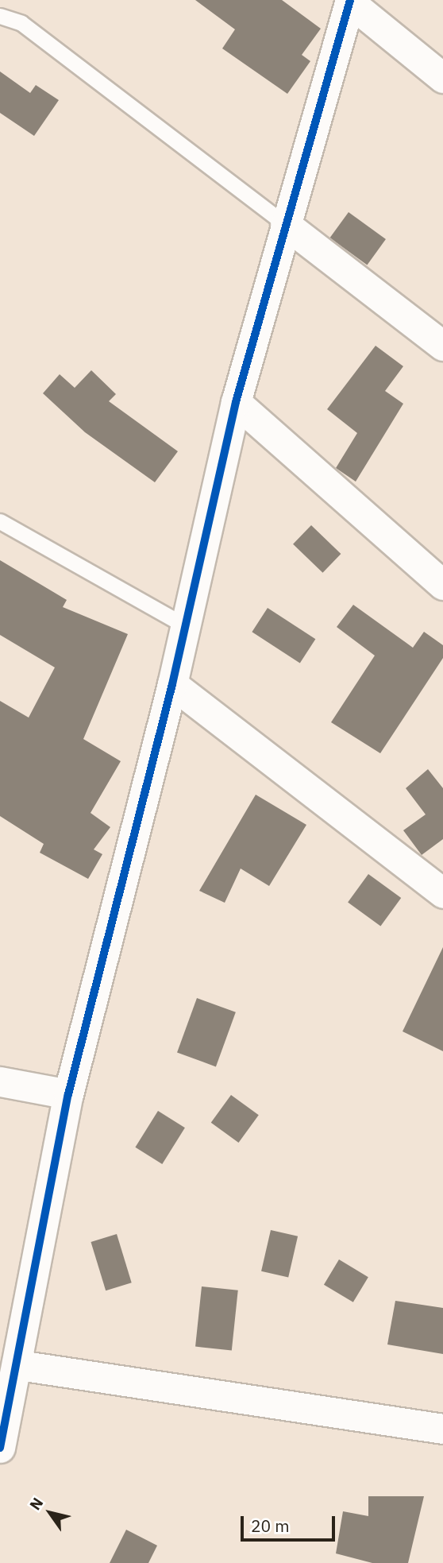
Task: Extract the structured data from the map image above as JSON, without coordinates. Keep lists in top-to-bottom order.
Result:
{
  "scale_bar": "20 m",
  "north": "top left"
}
